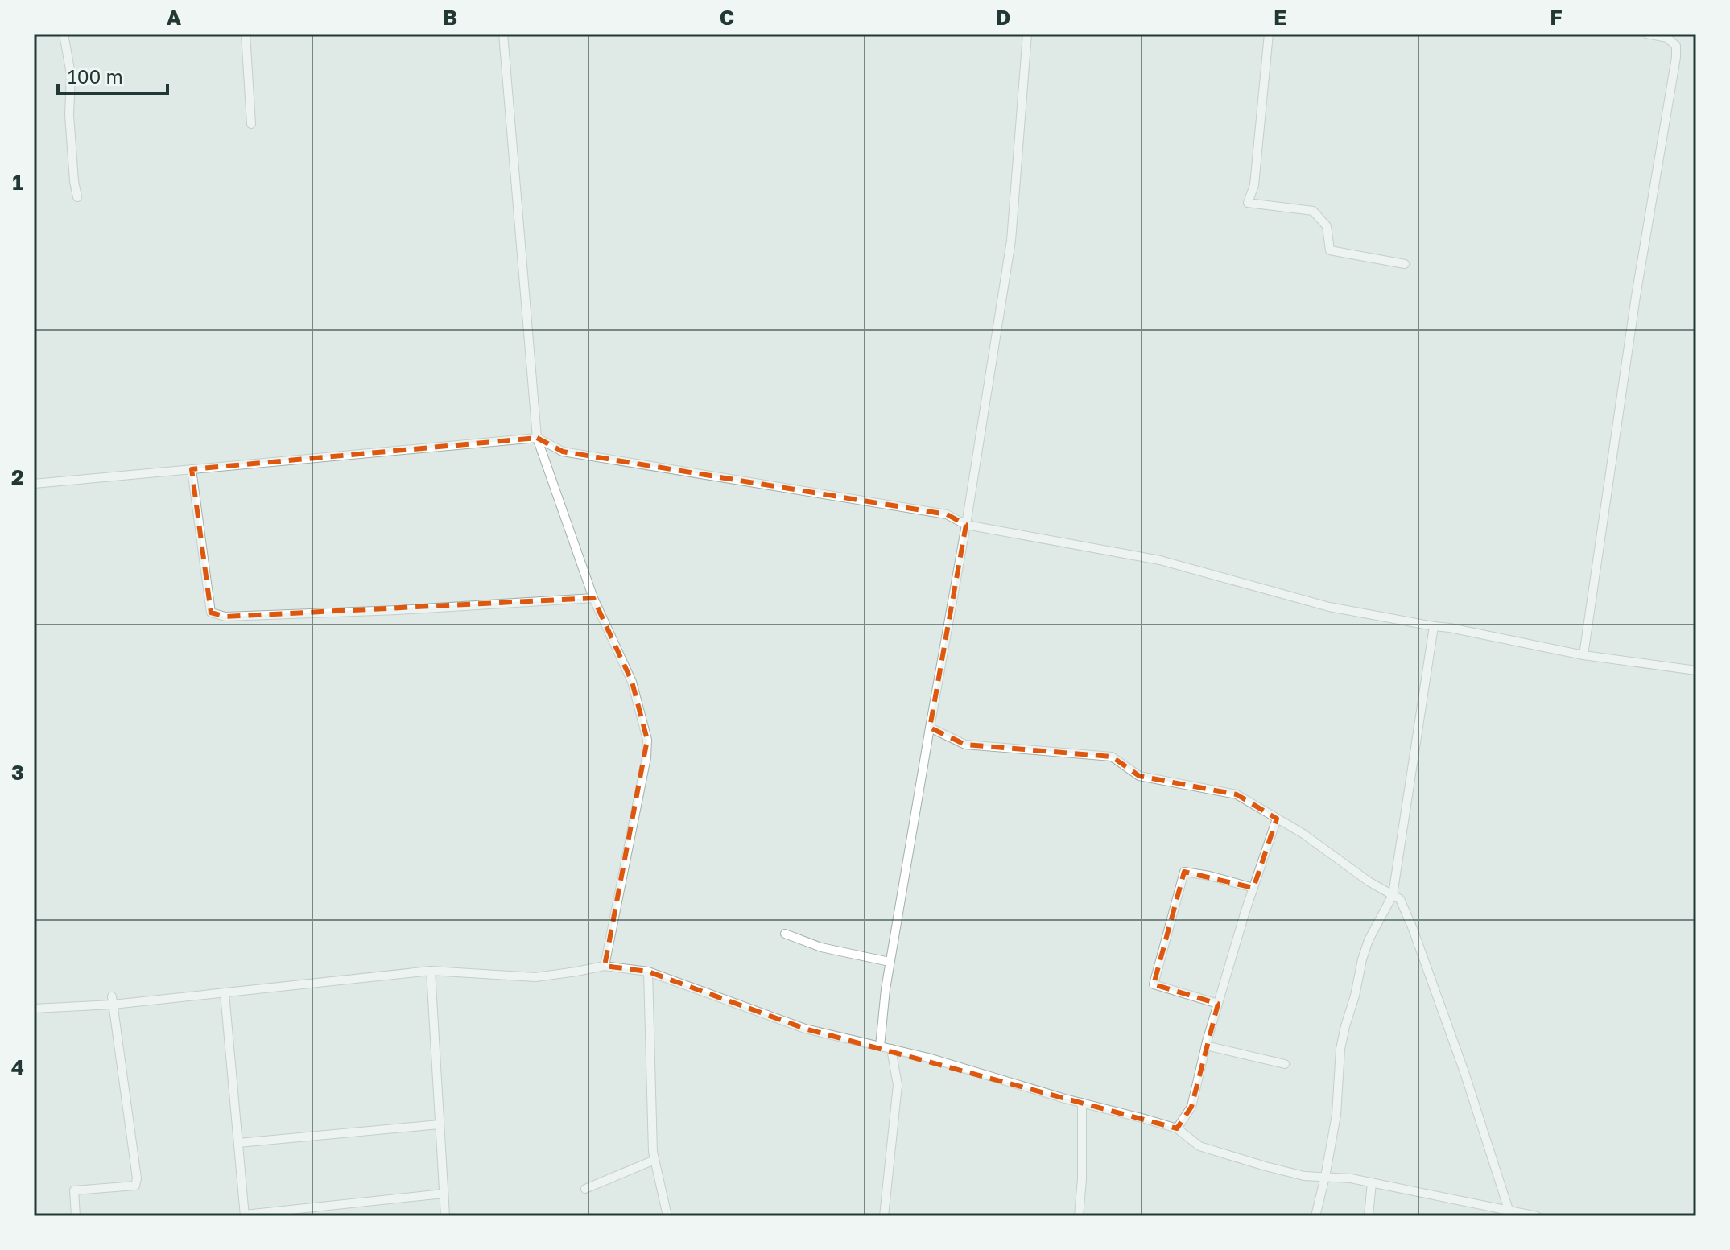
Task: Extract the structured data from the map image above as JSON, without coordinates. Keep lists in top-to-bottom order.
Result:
{
  "scale_bar": "100 m",
  "grid": {
    "columns": [
      "A",
      "B",
      "C",
      "D",
      "E",
      "F"
    ],
    "rows": [
      "1",
      "2",
      "3",
      "4"
    ]
  }
}
